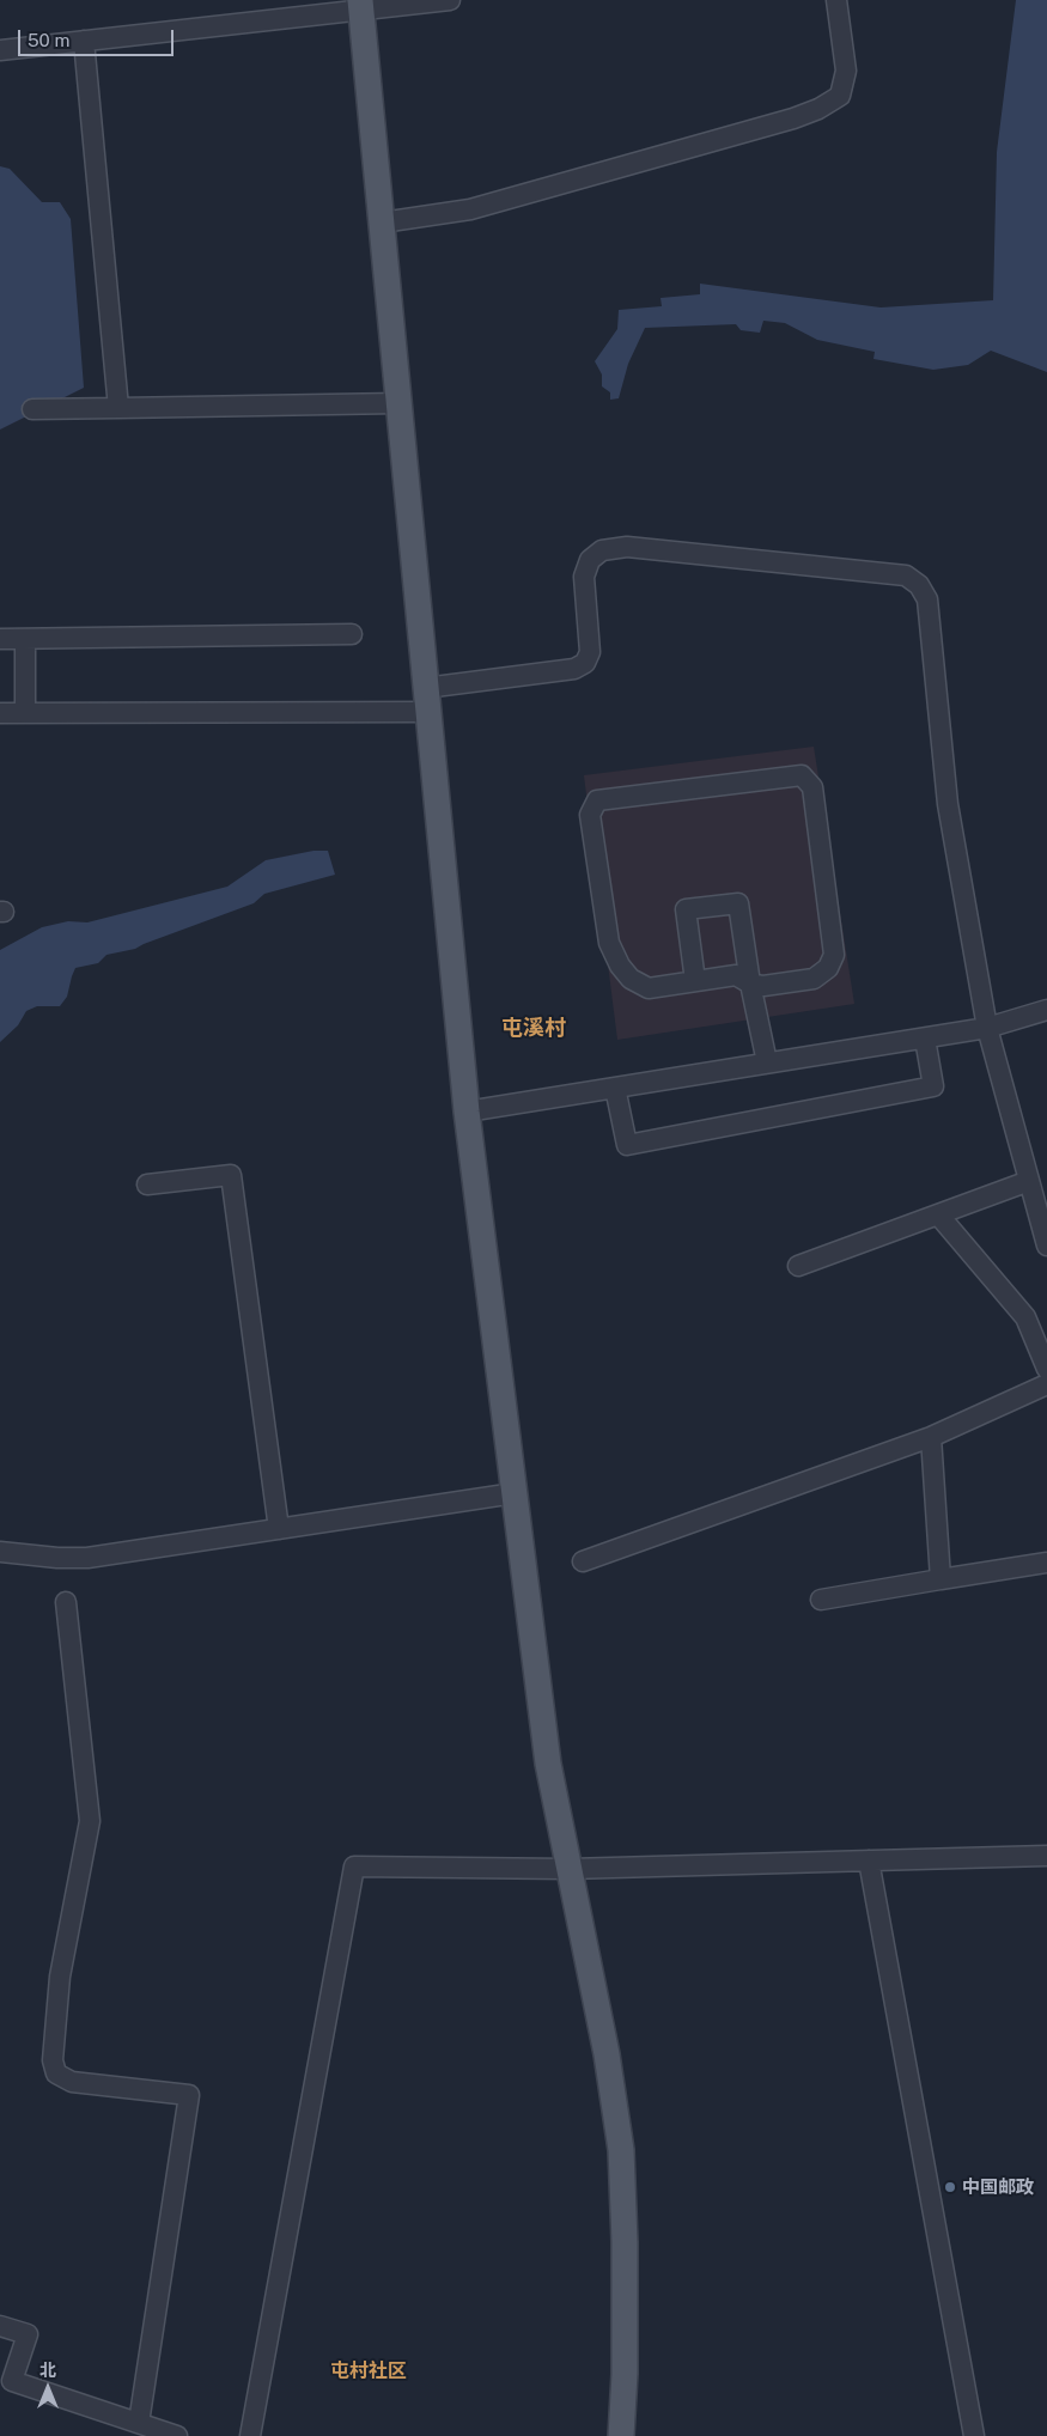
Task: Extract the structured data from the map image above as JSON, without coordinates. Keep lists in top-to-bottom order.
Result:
{
  "districts": ["屯溪村", "屯村社区"],
  "places": ["中国邮政"],
  "scale_bar": "50 m",
  "north": "top"
}
